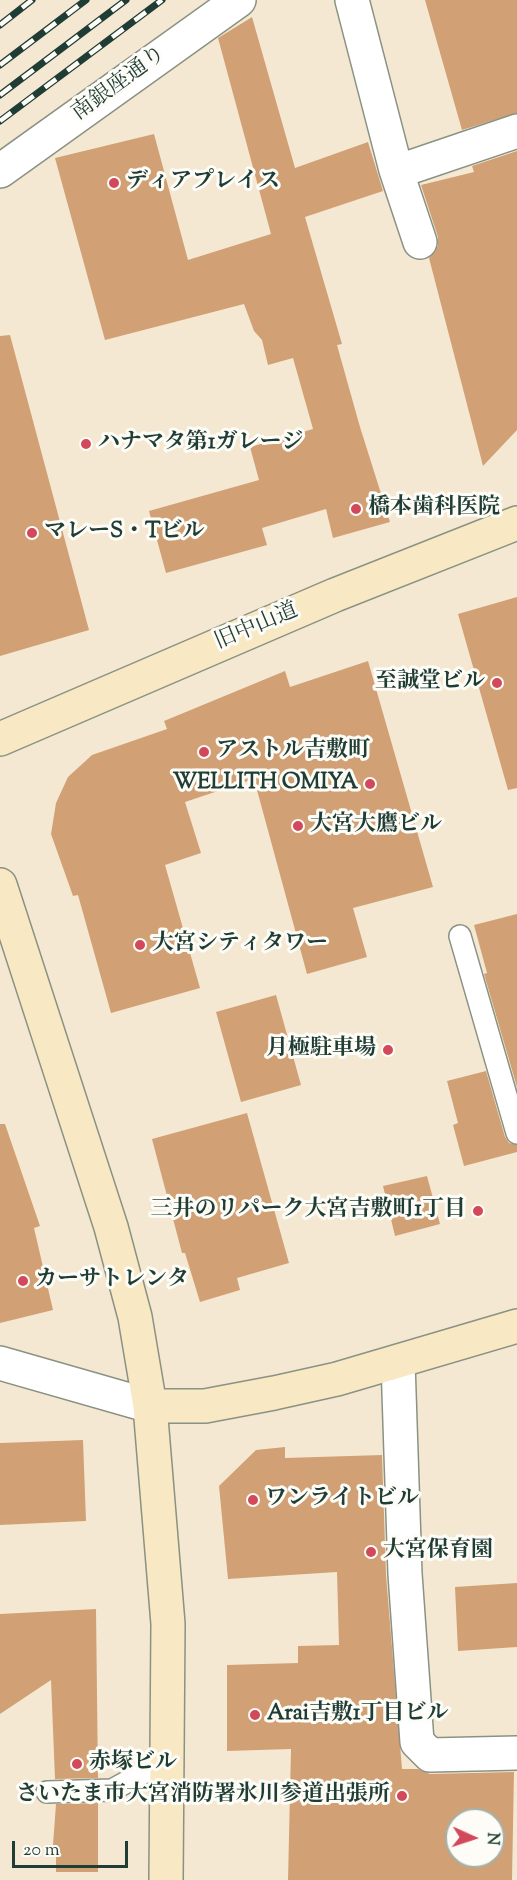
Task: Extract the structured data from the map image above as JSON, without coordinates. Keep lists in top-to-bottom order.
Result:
{
  "streets": {
    "street": ["南銀座通り", "旧中山道"]
  },
  "places": [
    "ディアプレイス",
    "ハナマタ第1ガレージ",
    "橋本歯科医院",
    "マレーS・Tビル",
    "至誠堂ビル",
    "アストル吉敷町",
    "WELLITH OMIYA",
    "大宮大鷹ビル",
    "大宮シティタワー",
    "月極駐車場",
    "三井のリパーク大宮吉敷町1丁目",
    "カーサトレンタ",
    "ワンライトビル",
    "大宮保育園",
    "Arai吉敷1丁目ビル",
    "赤塚ビル",
    "さいたま市大宮消防署氷川参道出張所"
  ],
  "scale_bar": "20 m",
  "north": "right"
}
